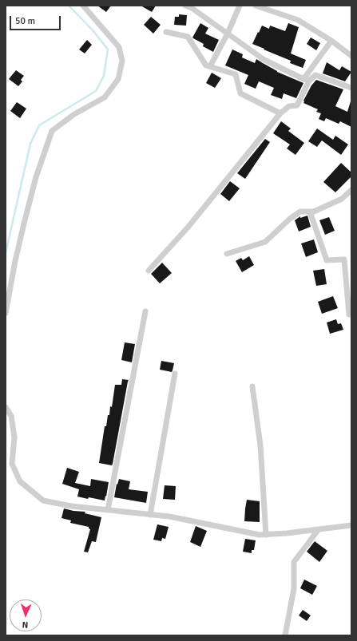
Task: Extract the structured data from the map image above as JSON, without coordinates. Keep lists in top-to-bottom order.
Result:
{
  "scale_bar": "50 m",
  "north": "bottom"
}
